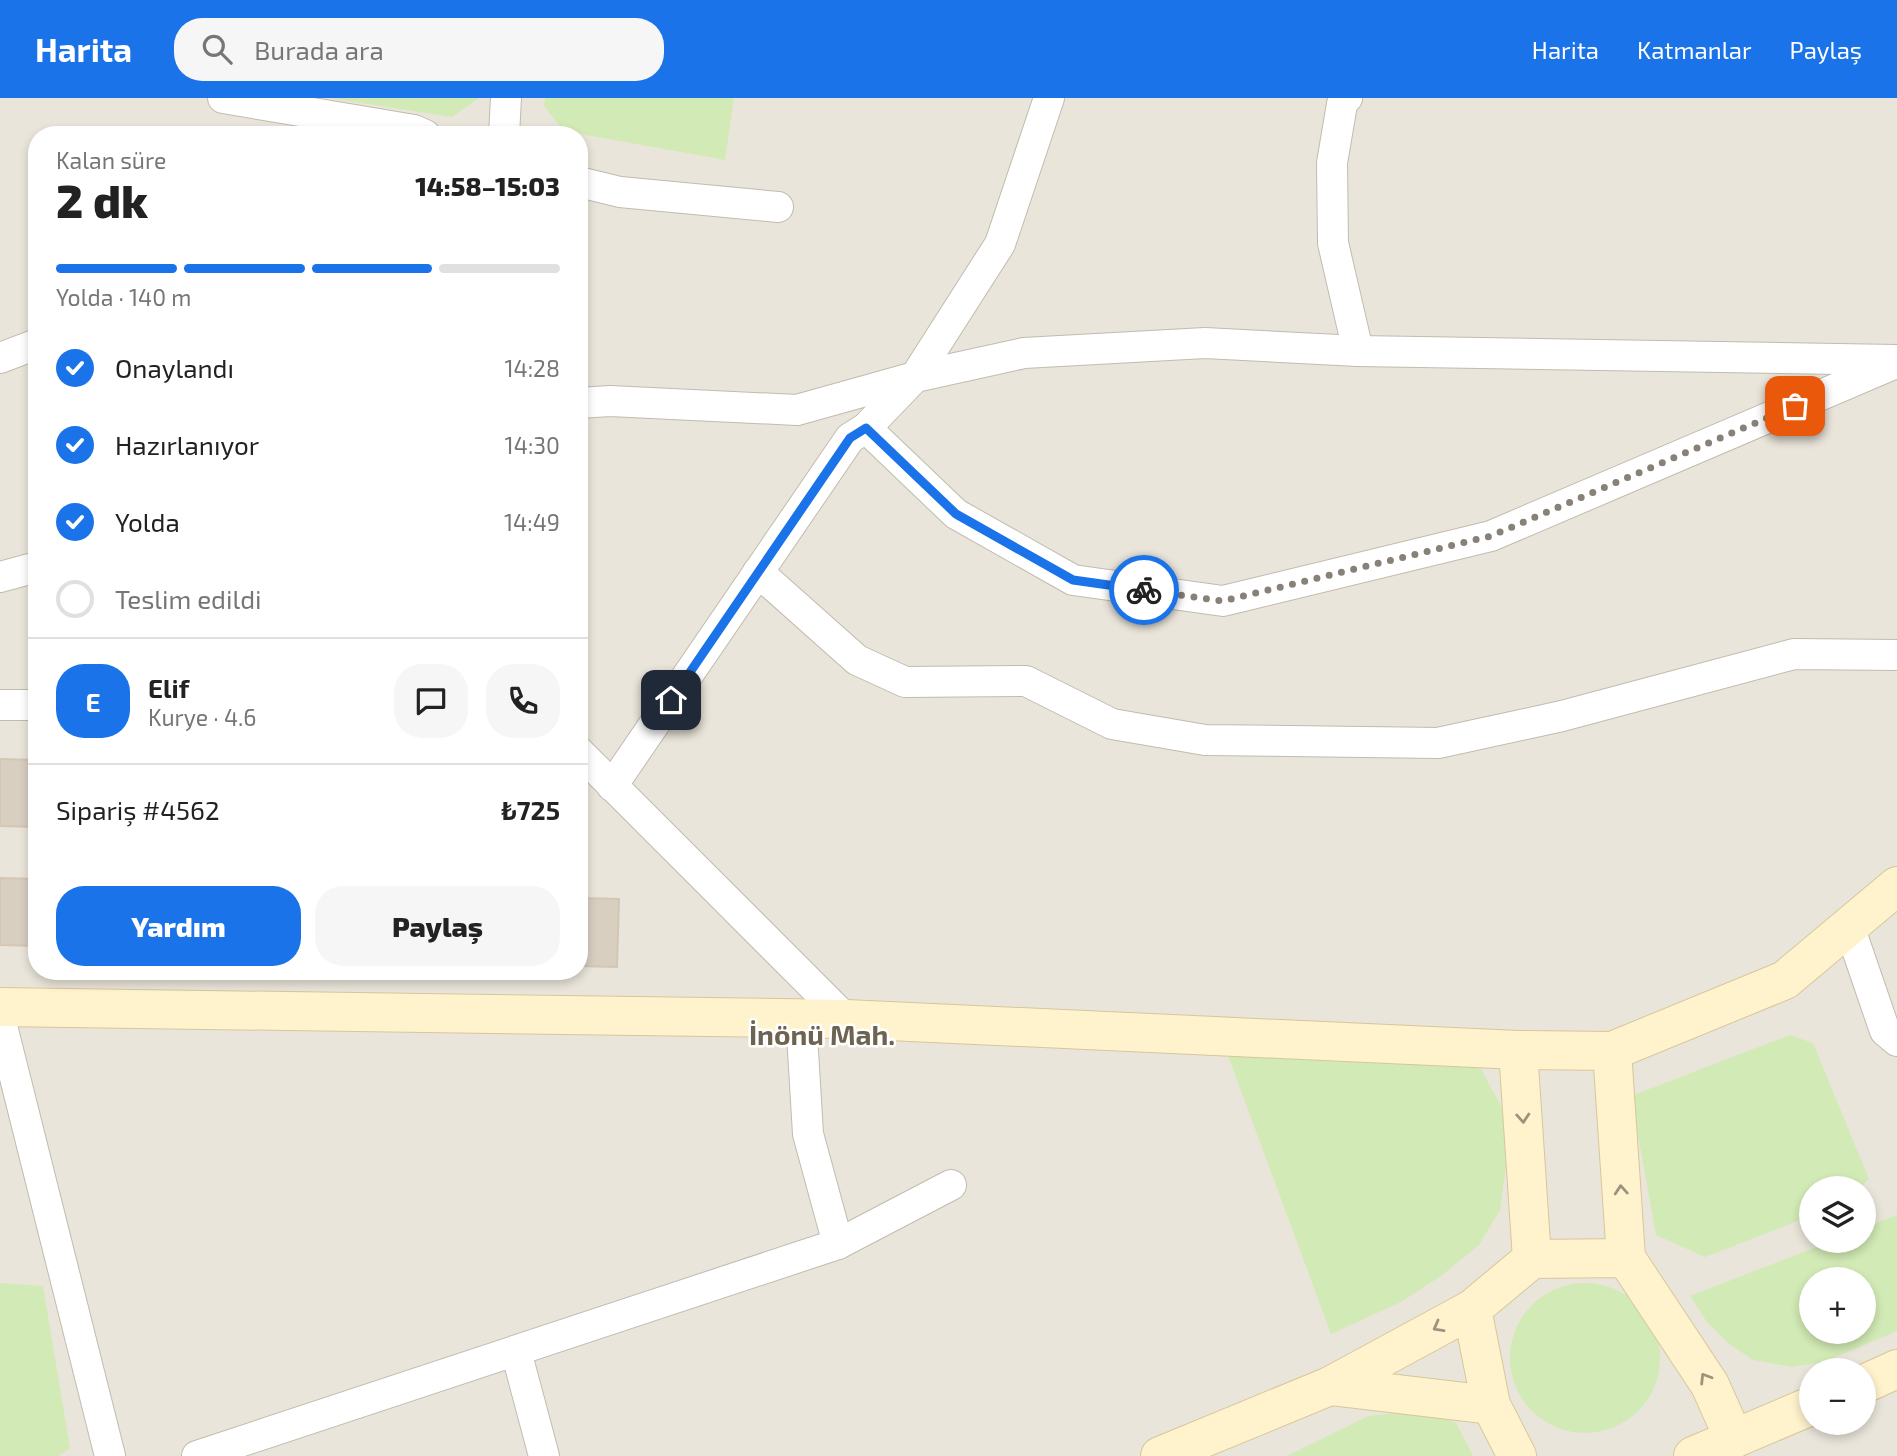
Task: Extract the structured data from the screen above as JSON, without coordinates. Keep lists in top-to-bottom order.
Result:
{
  "districts": ["İnönü Mah."],
  "page": {
    "header": "Harita",
    "search": "Burada ara",
    "nav": ["Harita", "Katmanlar", "Paylaş"],
    "heading": ["2 dk", "Kalan süre", "14:58–15:03"],
    "panel": [
      "Elif",
      "Kurye · 4.6",
      "Sipariş #4562",
      "₺725"
    ],
    "bar": "Yolda · 140 m",
    "list": [
      ["Onaylandı", "14:28"],
      ["Hazırlanıyor", "14:30"],
      ["Yolda", "14:49"],
      "Teslim edildi"
    ],
    "round": "E",
    "buttons": ["Yardım", "Paylaş"],
    "map_buttons": ["+", "−"]
  }
}
